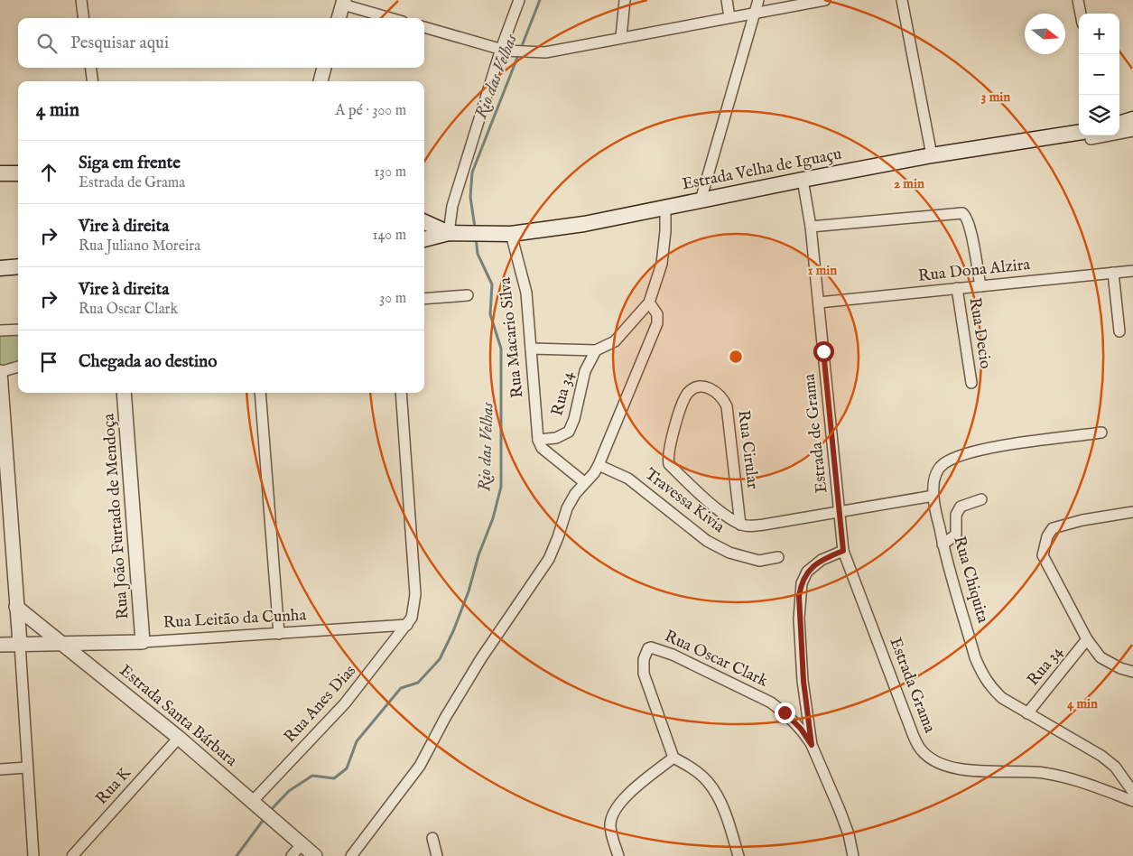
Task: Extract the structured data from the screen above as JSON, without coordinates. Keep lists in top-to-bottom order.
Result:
{
  "streets": {
    "main road": ["Estrada Velha de Iguaçu"],
    "street": [
      "Rua Dona Alzira",
      "Rua Decio",
      "Rua Macario Silva",
      "Rua 34",
      "Estrada de Grama",
      "Rua Cirular",
      "Travessa Kivia",
      "Rua João Furtado de Mendoça",
      "Rua Chiquita",
      "Rua Leitão da Cunha",
      "Rua Oscar Clark",
      "Estrada Grama",
      "Rua Anes Dias",
      "Estrada Santa Bárbara",
      "Rua K"
    ]
  },
  "crossings": [
    ["Estrada Velha de Iguaçu", "Rua Macario Silva"],
    ["Estrada Velha de Iguaçu", "Estrada de Grama"],
    ["Rua Dona Alzira", "Rua Decio"],
    ["Rua Dona Alzira", "Estrada de Grama"],
    ["Rua Macario Silva", "Rua 34"],
    ["Rua 34", "Rua Chiquita"],
    ["Estrada de Grama", "Estrada Grama"],
    ["Rua João Furtado de Mendoça", "Rua Leitão da Cunha"],
    ["Rua Leitão da Cunha", "Rua Anes Dias"],
    ["Rua Leitão da Cunha", "Estrada Santa Bárbara"],
    ["Rua Anes Dias", "Estrada Santa Bárbara"],
    ["Estrada Santa Bárbara", "Rua K"]
  ],
  "water": ["Rio das Velhas"],
  "north": "right",
  "page": {
    "map_buttons": ["+", "−"],
    "search": "Pesquisar aqui",
    "heading": ["4 min", "A pé · 300 m"],
    "list": [
      ["Siga em frente", "Estrada de Grama", "130 m"],
      ["Vire à direita", "Rua Juliano Moreira", "140 m"],
      ["Vire à direita", "Rua Oscar Clark", "30 m"],
      "Chegada ao destino"
    ]
  },
  "rings": [
    "3 min",
    "2 min",
    "1 min",
    "4 min"
  ]
}
